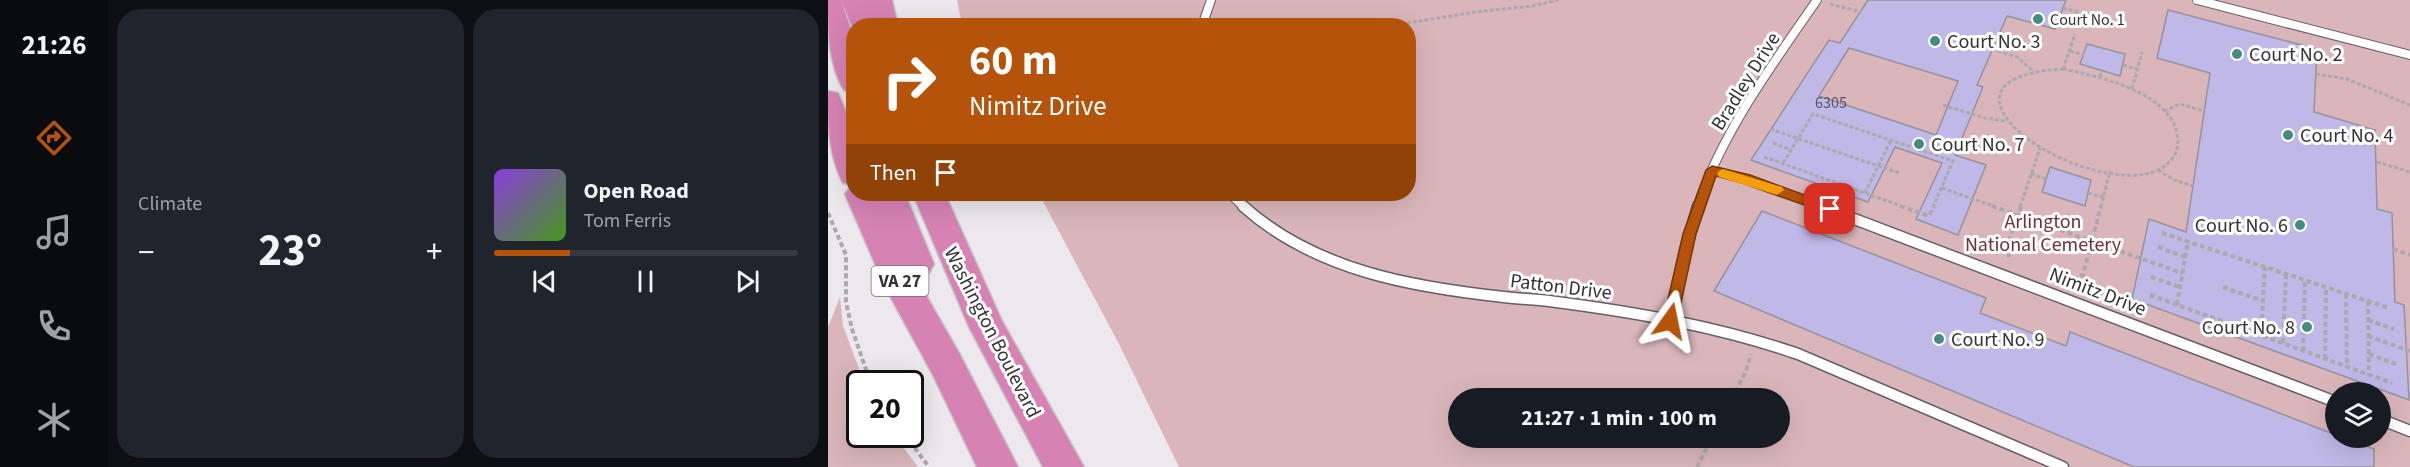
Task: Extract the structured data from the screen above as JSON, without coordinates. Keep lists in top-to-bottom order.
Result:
{
  "streets": {
    "highway": ["VA 27", "Washington Boulevard"],
    "lane": ["Bradley Drive", "Patton Drive", "Nimitz Drive"]
  },
  "crossings": [
    ["Bradley Drive", "Patton Drive"],
    ["Bradley Drive", "Nimitz Drive"]
  ],
  "parks": ["Arlington National Cemetery"],
  "places": [
    "Court No. 1",
    "Court No. 3",
    "Court No. 2",
    "Court No. 4",
    "Court No. 7",
    "Court No. 6",
    "Court No. 8",
    "Court No. 9"
  ],
  "house_numbers": ["6305"],
  "page": {
    "tabs": "21:26",
    "tile": "Climate",
    "turn": ["60 m", "Nimitz Drive"],
    "then": "Then",
    "song": ["Open Road", "Tom Ferris"],
    "heat": ["−", "23°", "+"],
    "limit": "20",
    "trip": "21:27 · 1 min · 100 m"
  }
}
